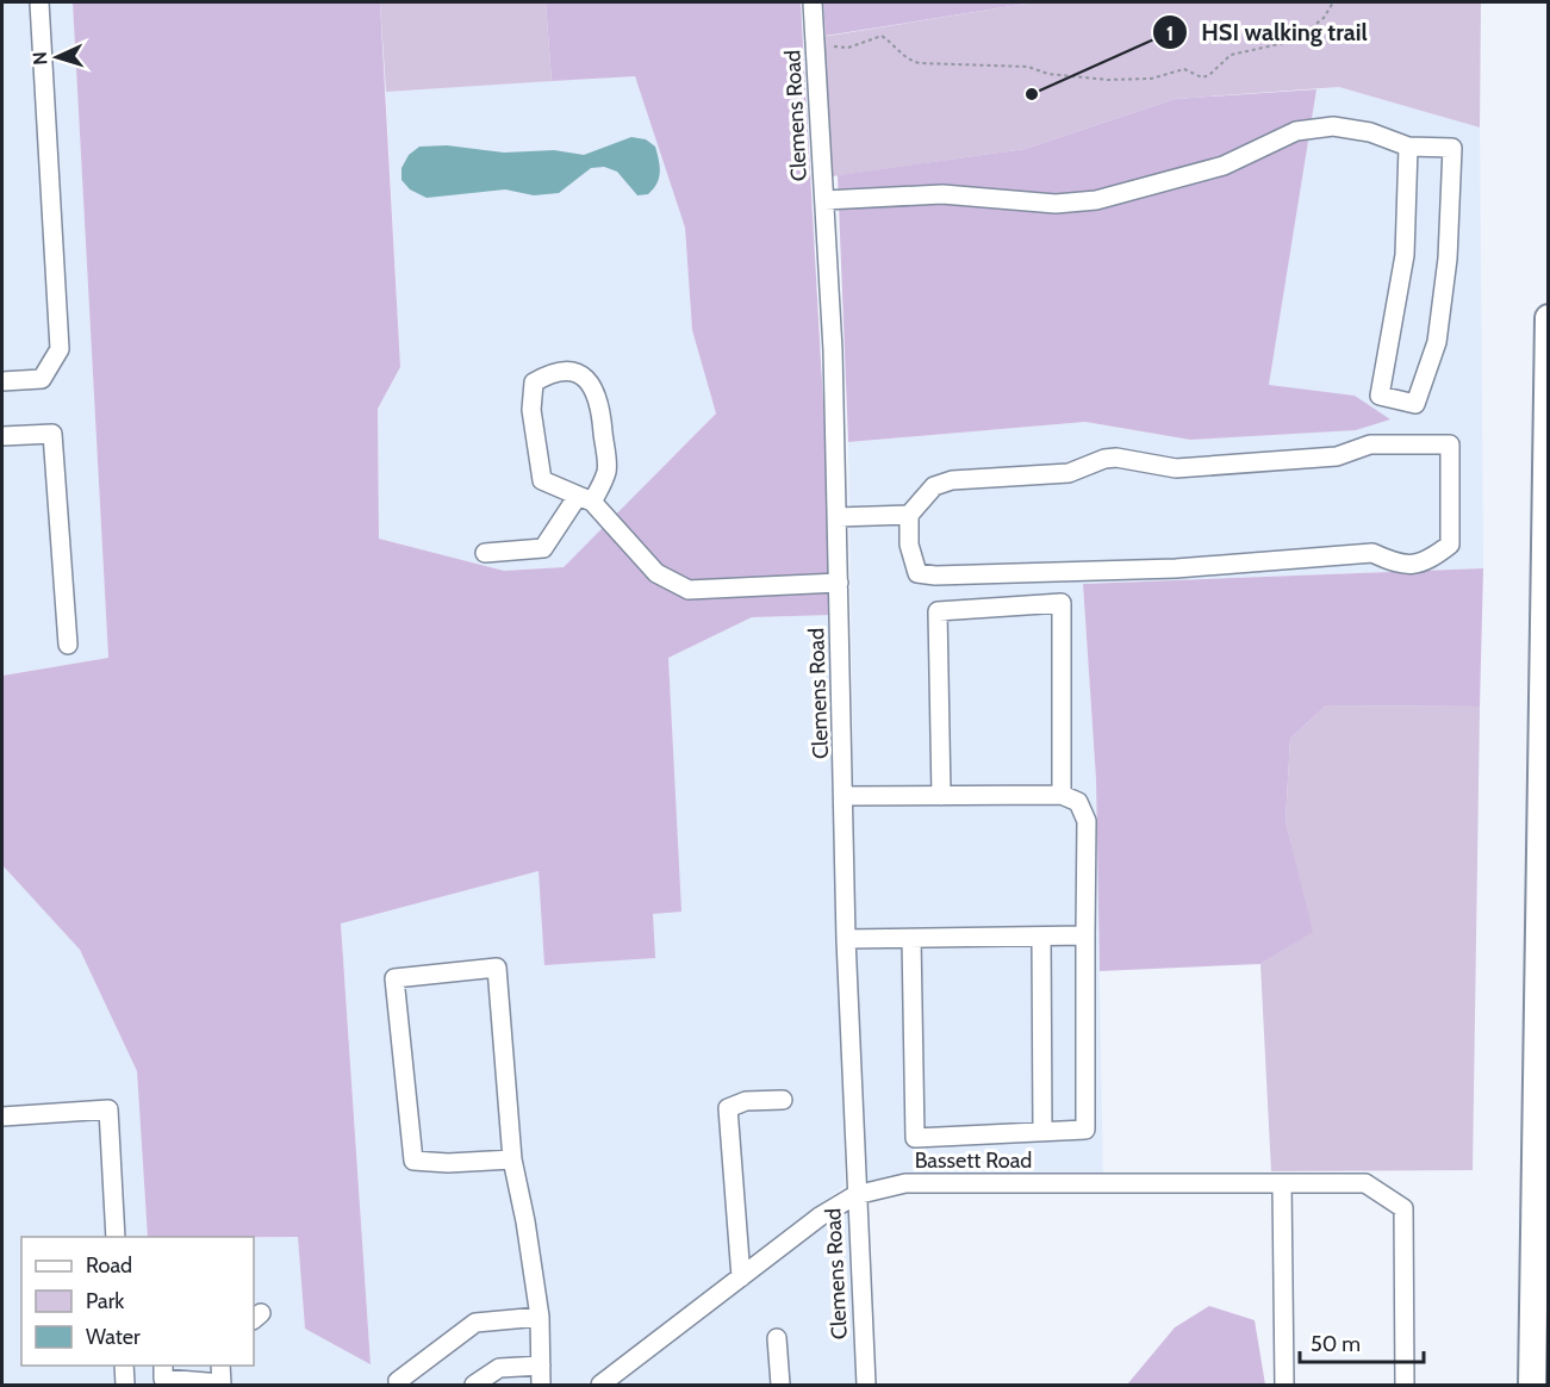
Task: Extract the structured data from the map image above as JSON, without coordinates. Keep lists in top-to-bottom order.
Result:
{
  "streets": {
    "street": ["Clemens Road", "Bassett Road"]
  },
  "crossings": [
    ["Clemens Road", "Bassett Road"]
  ],
  "places": ["HSI walking trail"],
  "legend": ["Road", "Park", "Water"],
  "scale_bar": "50 m",
  "north": "left"
}
